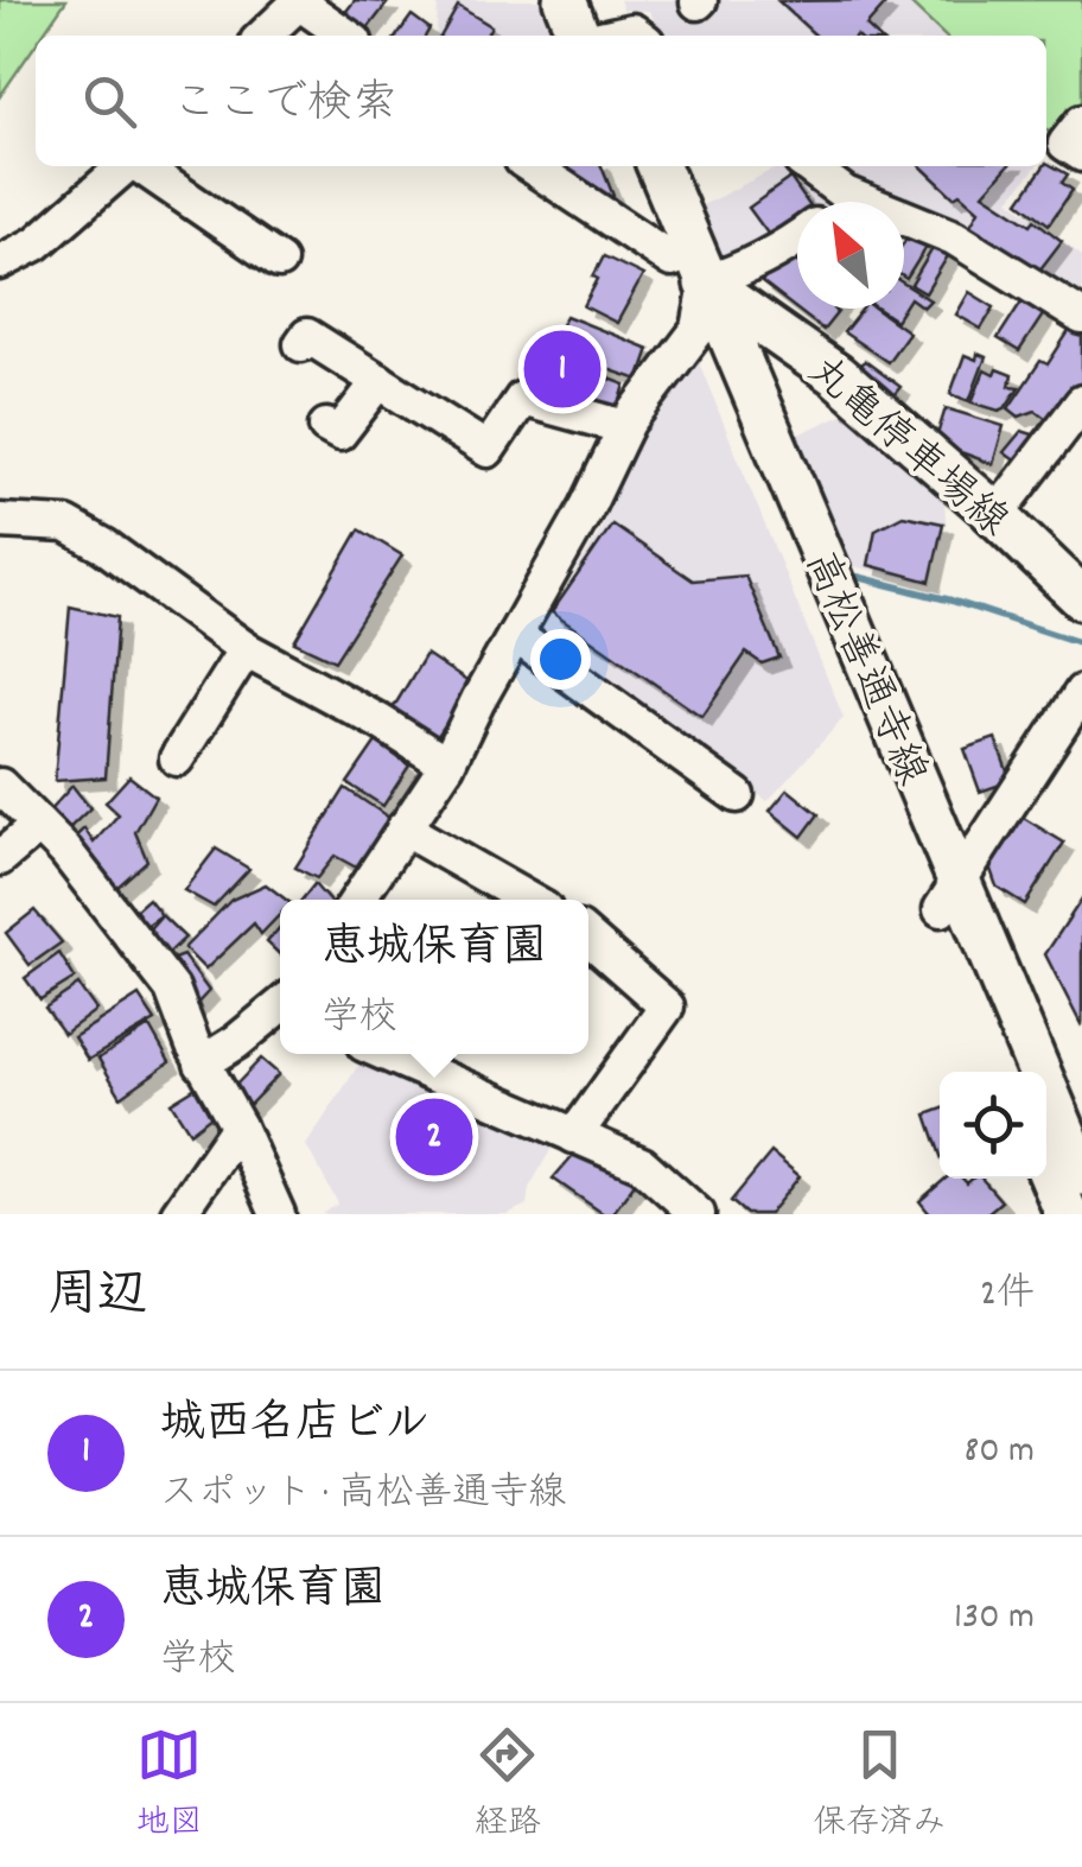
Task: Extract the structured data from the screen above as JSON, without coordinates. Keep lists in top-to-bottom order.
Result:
{
  "streets": {
    "main road": ["丸亀停車場線", "高松善通寺線"]
  },
  "crossings": [
    ["丸亀停車場線", "高松善通寺線"]
  ],
  "north": "top left",
  "page": {
    "search": "ここで検索",
    "pins": ["1", "2"],
    "popup": ["恵城保育園", "学校"],
    "heading": ["周辺", "2件"],
    "list": [
      {
        "mark": "1",
        "name": "城西名店ビル",
        "note": "スポット · 高松善通寺線",
        "value": "80 m"
      },
      {
        "mark": "2",
        "name": "恵城保育園",
        "note": "学校",
        "value": "130 m"
      }
    ],
    "nav": ["地図", "経路", "保存済み"]
  }
}
